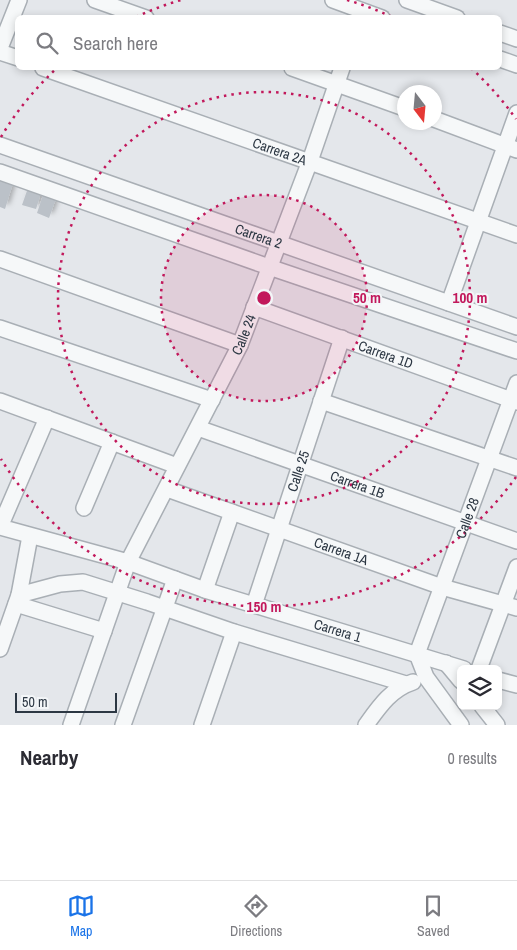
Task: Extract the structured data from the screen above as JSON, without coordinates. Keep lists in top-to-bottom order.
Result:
{
  "streets": {
    "street": [
      "Carrera 2A",
      "Carrera 2",
      "Calle 24",
      "Carrera 1D",
      "Calle 25",
      "Carrera 1B",
      "Calle 28",
      "Carrera 1A",
      "Carrera 1"
    ]
  },
  "crossings": [
    ["Carrera 2A", "Calle 24"],
    ["Carrera 2", "Calle 24"],
    ["Calle 24", "Carrera 1D"],
    ["Calle 24", "Carrera 1B"],
    ["Calle 24", "Carrera 1A"],
    ["Calle 24", "Carrera 1"],
    ["Carrera 1D", "Calle 25"],
    ["Carrera 1D", "Calle 28"],
    ["Calle 25", "Carrera 1B"],
    ["Calle 25", "Carrera 1A"],
    ["Calle 25", "Carrera 1"],
    ["Carrera 1B", "Calle 28"],
    ["Calle 28", "Carrera 1A"],
    ["Calle 28", "Carrera 1"]
  ],
  "scale_bar": "50 m",
  "north": "bottom",
  "page": {
    "search": "Search here",
    "scale": "50 m",
    "heading": ["Nearby", "0 results"],
    "nav": ["Map", "Directions", "Saved"]
  },
  "rings": ["50 m", "100 m", "150 m"]
}
